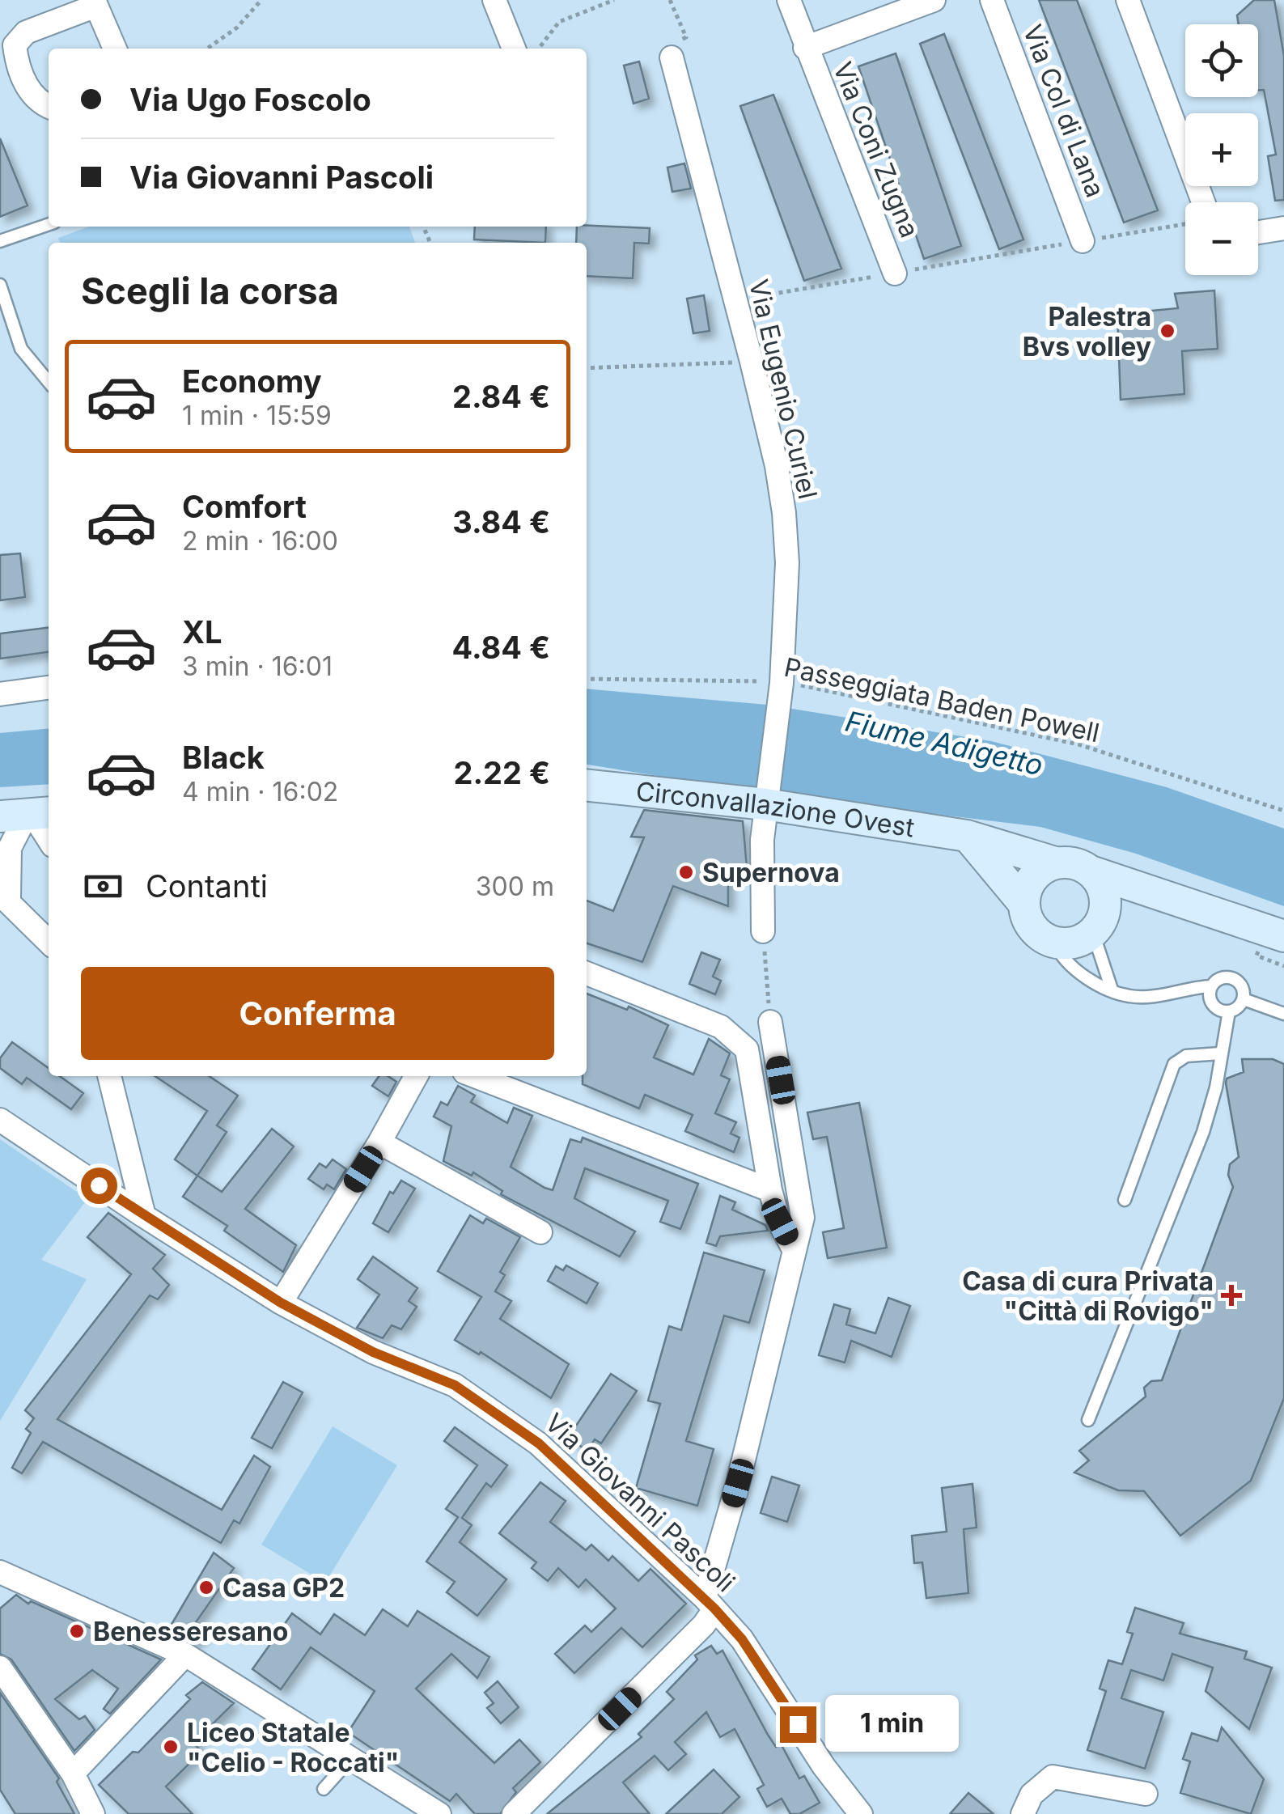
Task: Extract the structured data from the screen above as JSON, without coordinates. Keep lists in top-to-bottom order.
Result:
{
  "streets": {
    "main road": ["Circonvallazione Ovest"],
    "street": [
      "Via Col di Lana",
      "Via Coni Zugna",
      "Via Eugenio Curiel",
      "Via Giovanni Pascoli"
    ],
    "path": ["Passeggiata Baden Powell"]
  },
  "crossings": [
    ["Via Eugenio Curiel", "Passeggiata Baden Powell"],
    ["Via Eugenio Curiel", "Circonvallazione Ovest"]
  ],
  "water": ["Fiume Adigetto"],
  "places": {
    "other": [
      "Palestra Bvs volley",
      "Supernova",
      "Casa GP2",
      "Benesseresano",
      "Liceo Statale \"Celio - Roccati\""
    ],
    "health": ["Casa di cura Privata \"Città di Rovigo\""]
  },
  "page": {
    "map_buttons": ["+", "−"],
    "banner": ["Via Ugo Foscolo", "Via Giovanni Pascoli"],
    "heading": "Scegli la corsa",
    "list": [
      {
        "name": "Economy",
        "note": "1 min · 15:59",
        "value": "2.84 €"
      },
      {
        "name": "Comfort",
        "note": "2 min · 16:00",
        "value": "3.84 €"
      },
      {
        "name": "XL",
        "note": "3 min · 16:01",
        "value": "4.84 €"
      },
      {
        "name": "Black",
        "note": "4 min · 16:02",
        "value": "2.22 €"
      }
    ],
    "pay": ["Contanti", "300 m"],
    "buttons": "Conferma",
    "bubble": "1 min"
  }
}
